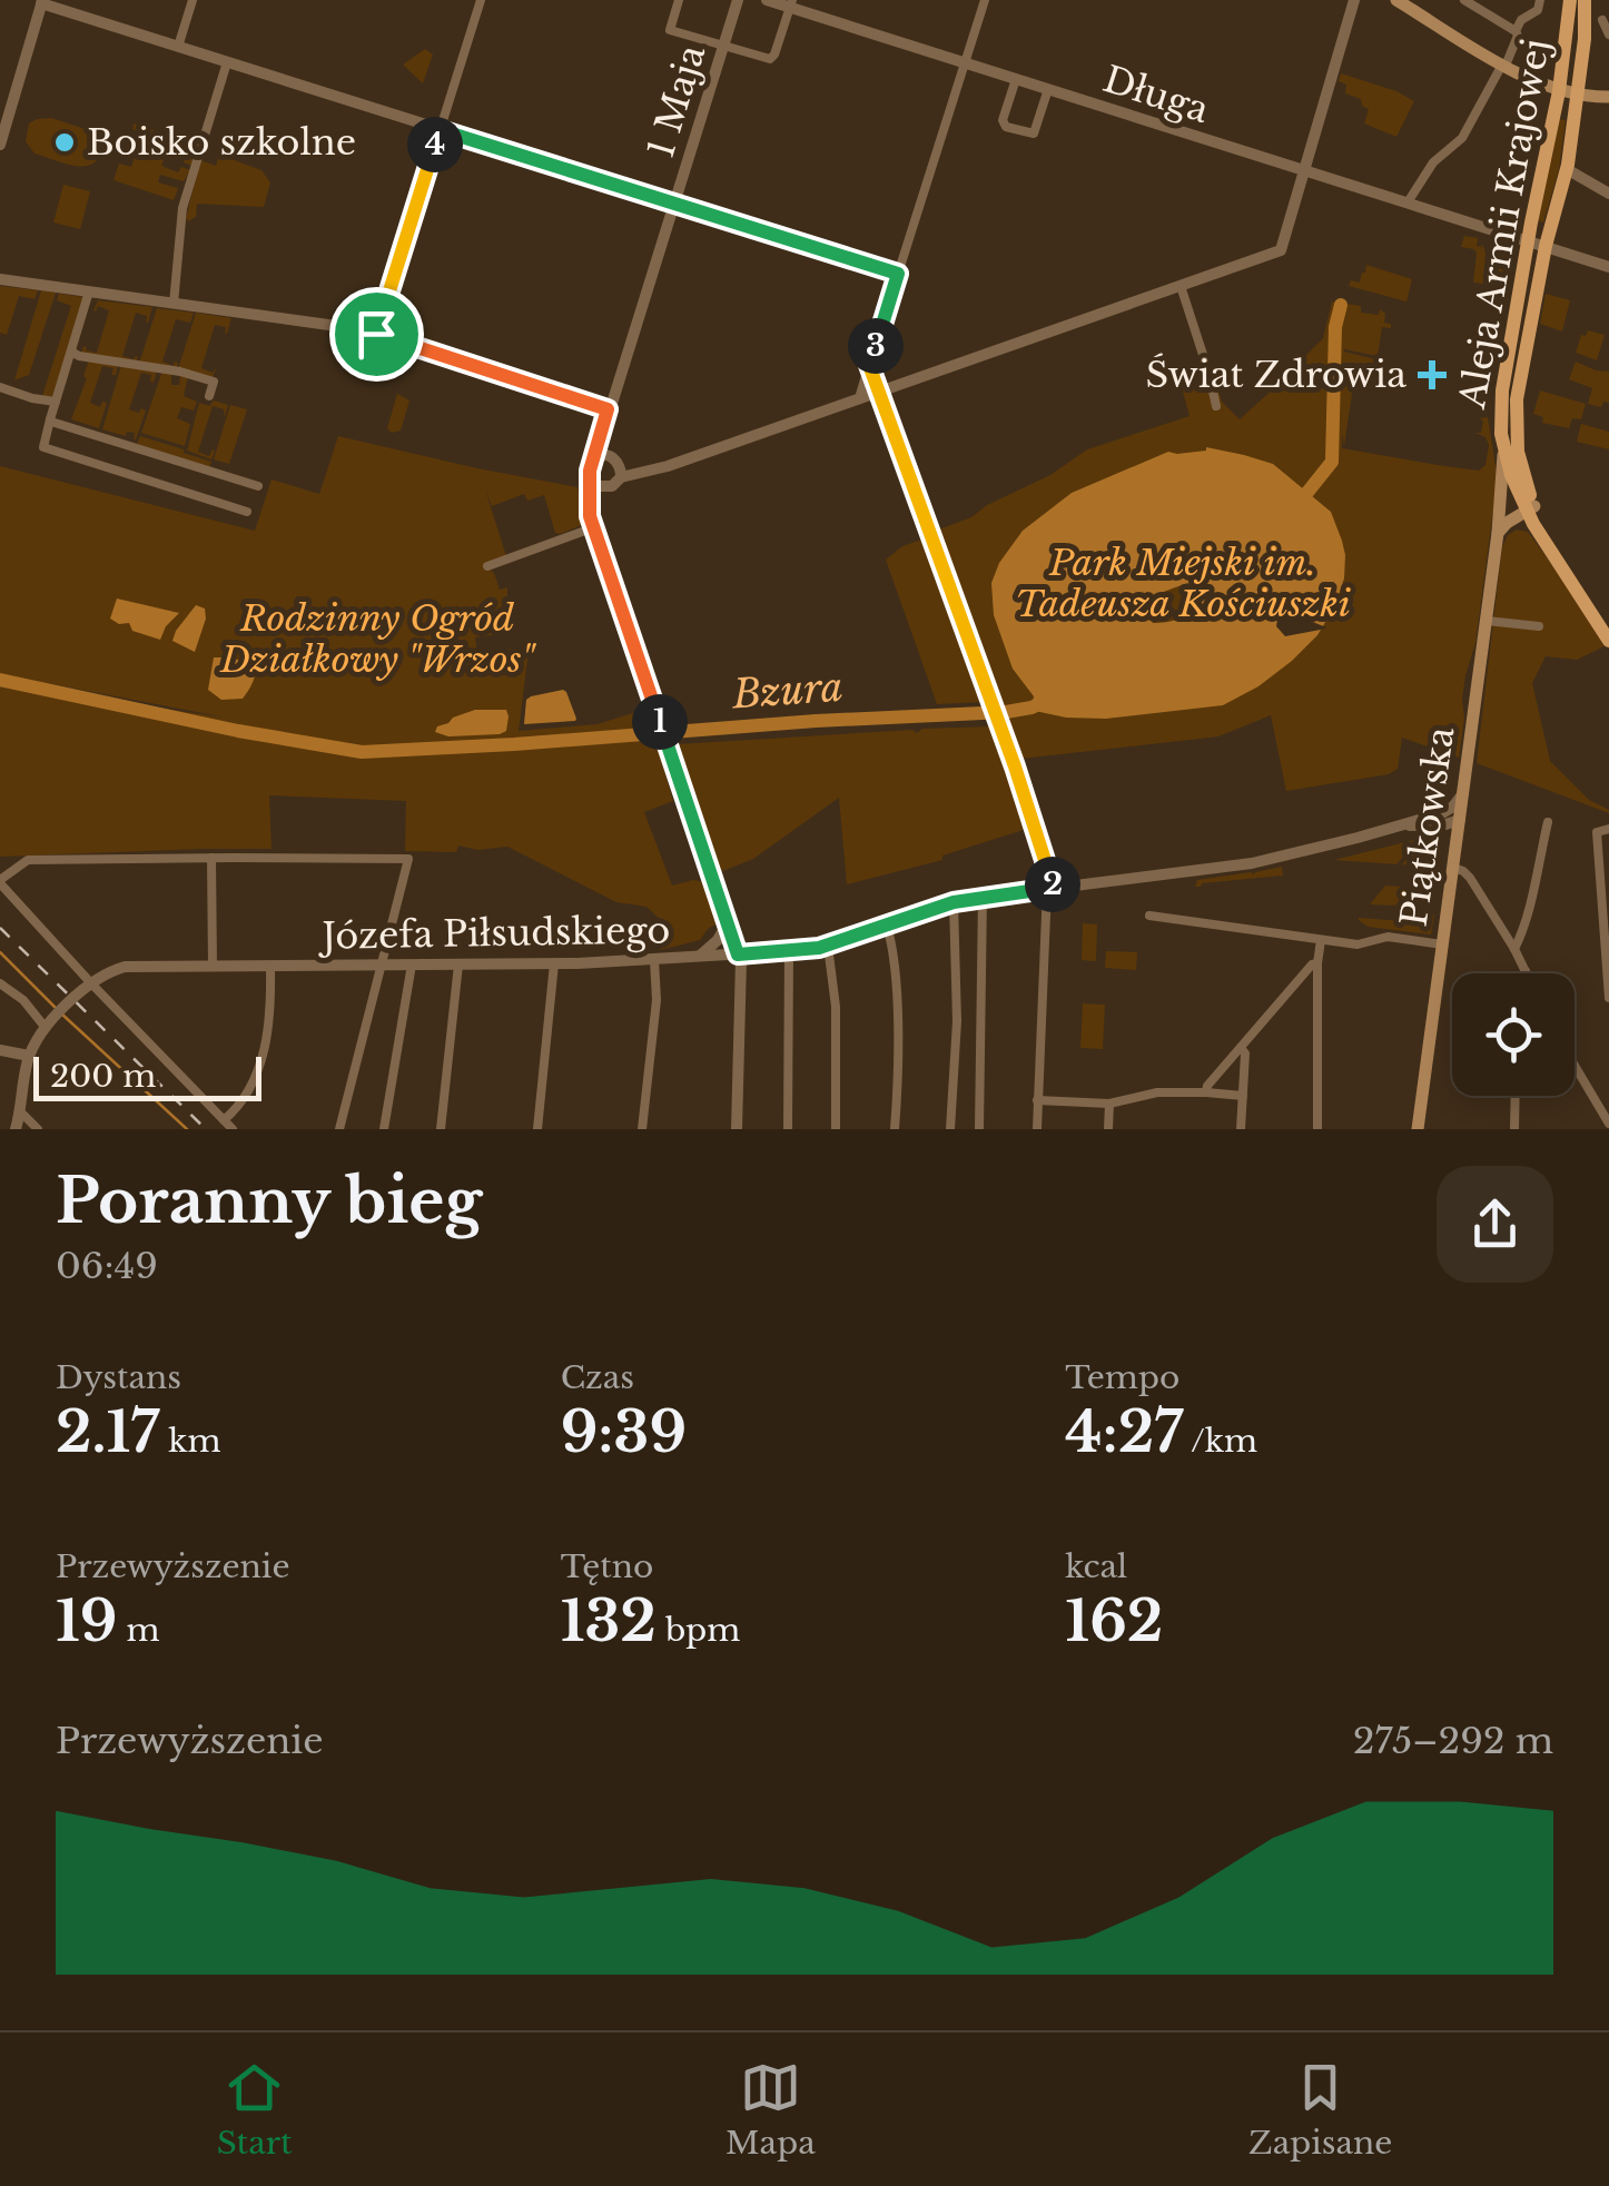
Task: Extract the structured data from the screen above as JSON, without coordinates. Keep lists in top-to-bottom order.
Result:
{
  "streets": {
    "main road": ["Aleja Armii Krajowej", "Piątkowska"],
    "street": ["Długa", "1 Maja", "Józefa Piłsudskiego"]
  },
  "crossings": [
    ["Długa", "Aleja Armii Krajowej"],
    ["Aleja Armii Krajowej", "Piątkowska"]
  ],
  "water": ["Bzura"],
  "parks": ["Park Miejski im. Tadeusza Kościuszki", "Rodzinny Ogród Działkowy \"Wrzos\""],
  "places": {
    "other": ["Boisko szkolne"],
    "health": ["Świat Zdrowia"]
  },
  "scale_bar": "200 m",
  "page": {
    "pins": [
      "4",
      "3",
      "1",
      "2"
    ],
    "scale": "200 m",
    "heading": ["Poranny bieg", "06:49"],
    "stats": [
      ["Dystans", "2.17 km"],
      ["Czas", "9:39"],
      ["Tempo", "4:27 /km"],
      ["Przewyższenie", "19 m"],
      ["Tętno", "132 bpm"],
      ["kcal", "162"]
    ],
    "chart": ["Przewyższenie", "275–292 m"],
    "tabs": ["Start", "Mapa", "Zapisane"]
  }
}
